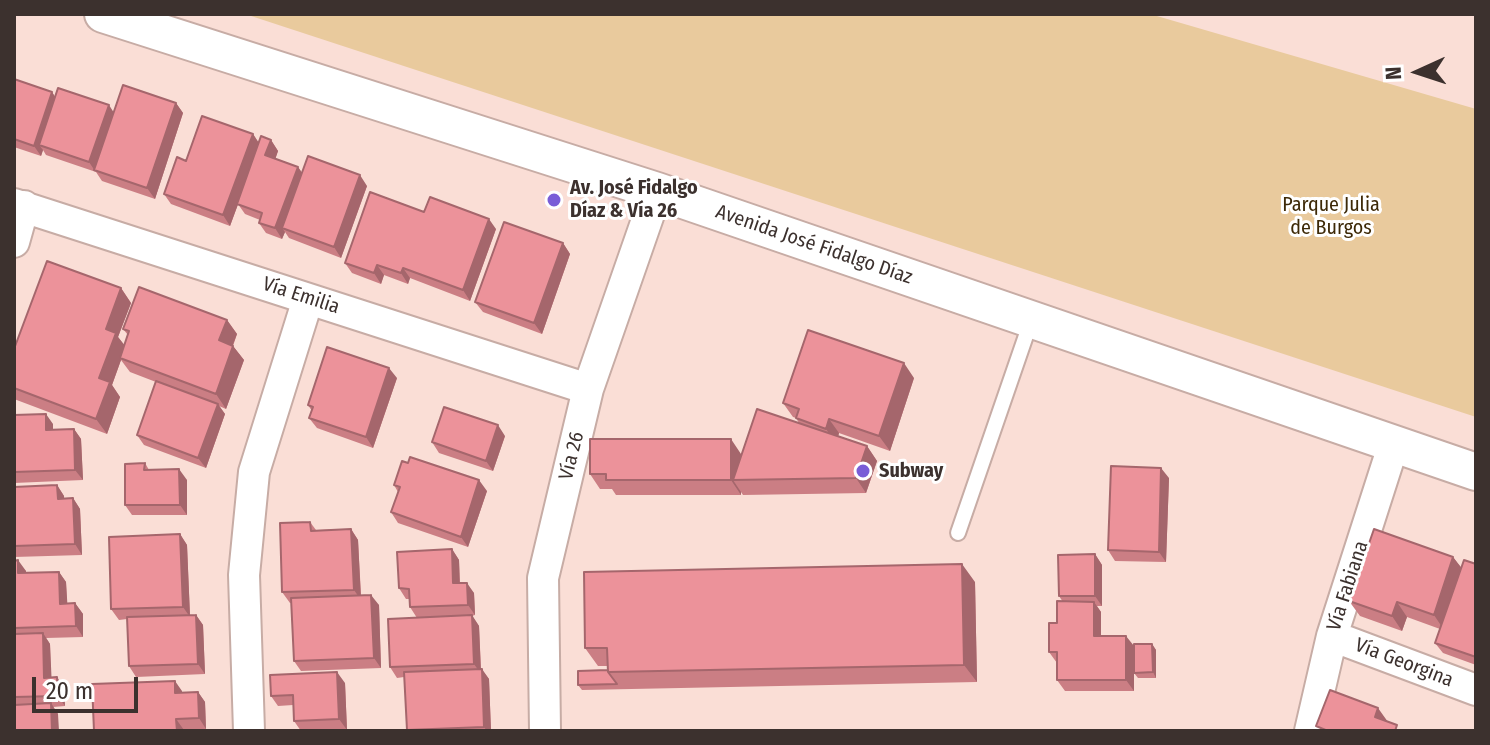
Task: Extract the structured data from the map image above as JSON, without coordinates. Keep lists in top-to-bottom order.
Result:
{
  "streets": {
    "street": [
      "Avenida José Fidalgo Díaz",
      "Vía Emilia",
      "Vía 26",
      "Vía Fabiana",
      "Vía Georgina"
    ]
  },
  "crossings": [
    ["Avenida José Fidalgo Díaz", "Vía 26"],
    ["Avenida José Fidalgo Díaz", "Vía Fabiana"],
    ["Vía Emilia", "Vía 26"],
    ["Vía Fabiana", "Vía Georgina"]
  ],
  "parks": ["Parque Julia de Burgos"],
  "places": ["Av. José Fidalgo Díaz & Vía 26", "Subway"],
  "scale_bar": "20 m",
  "north": "left"
}
